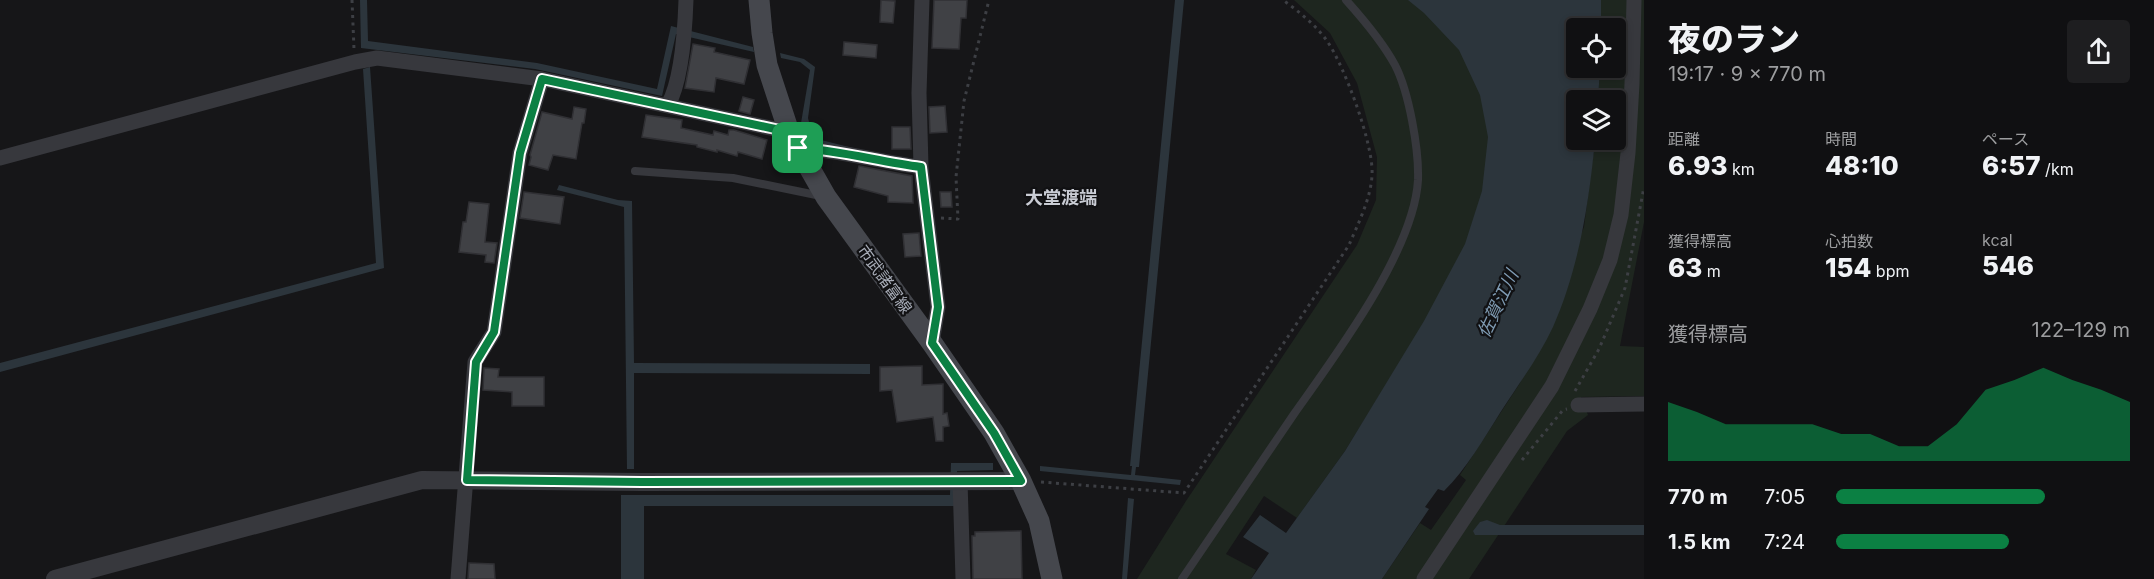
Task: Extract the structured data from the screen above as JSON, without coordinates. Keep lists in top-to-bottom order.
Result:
{
  "streets": {
    "main road": ["市武諸富線"]
  },
  "districts": ["大堂渡端"],
  "water": ["佐賀江川"],
  "page": {
    "heading": ["夜のラン", "19:17 · 9 × 770 m"],
    "stats": [
      ["距離", "6.93 km"],
      ["時間", "48:10"],
      ["ペース", "6:57 /km"],
      ["獲得標高", "63 m"],
      ["心拍数", "154 bpm"],
      ["kcal", "546"]
    ],
    "chart": ["獲得標高", "122–129 m"],
    "list": [
      {
        "name": "770 m",
        "note": "7:05"
      },
      {
        "name": "1.5 km",
        "note": "7:24"
      }
    ]
  }
}
